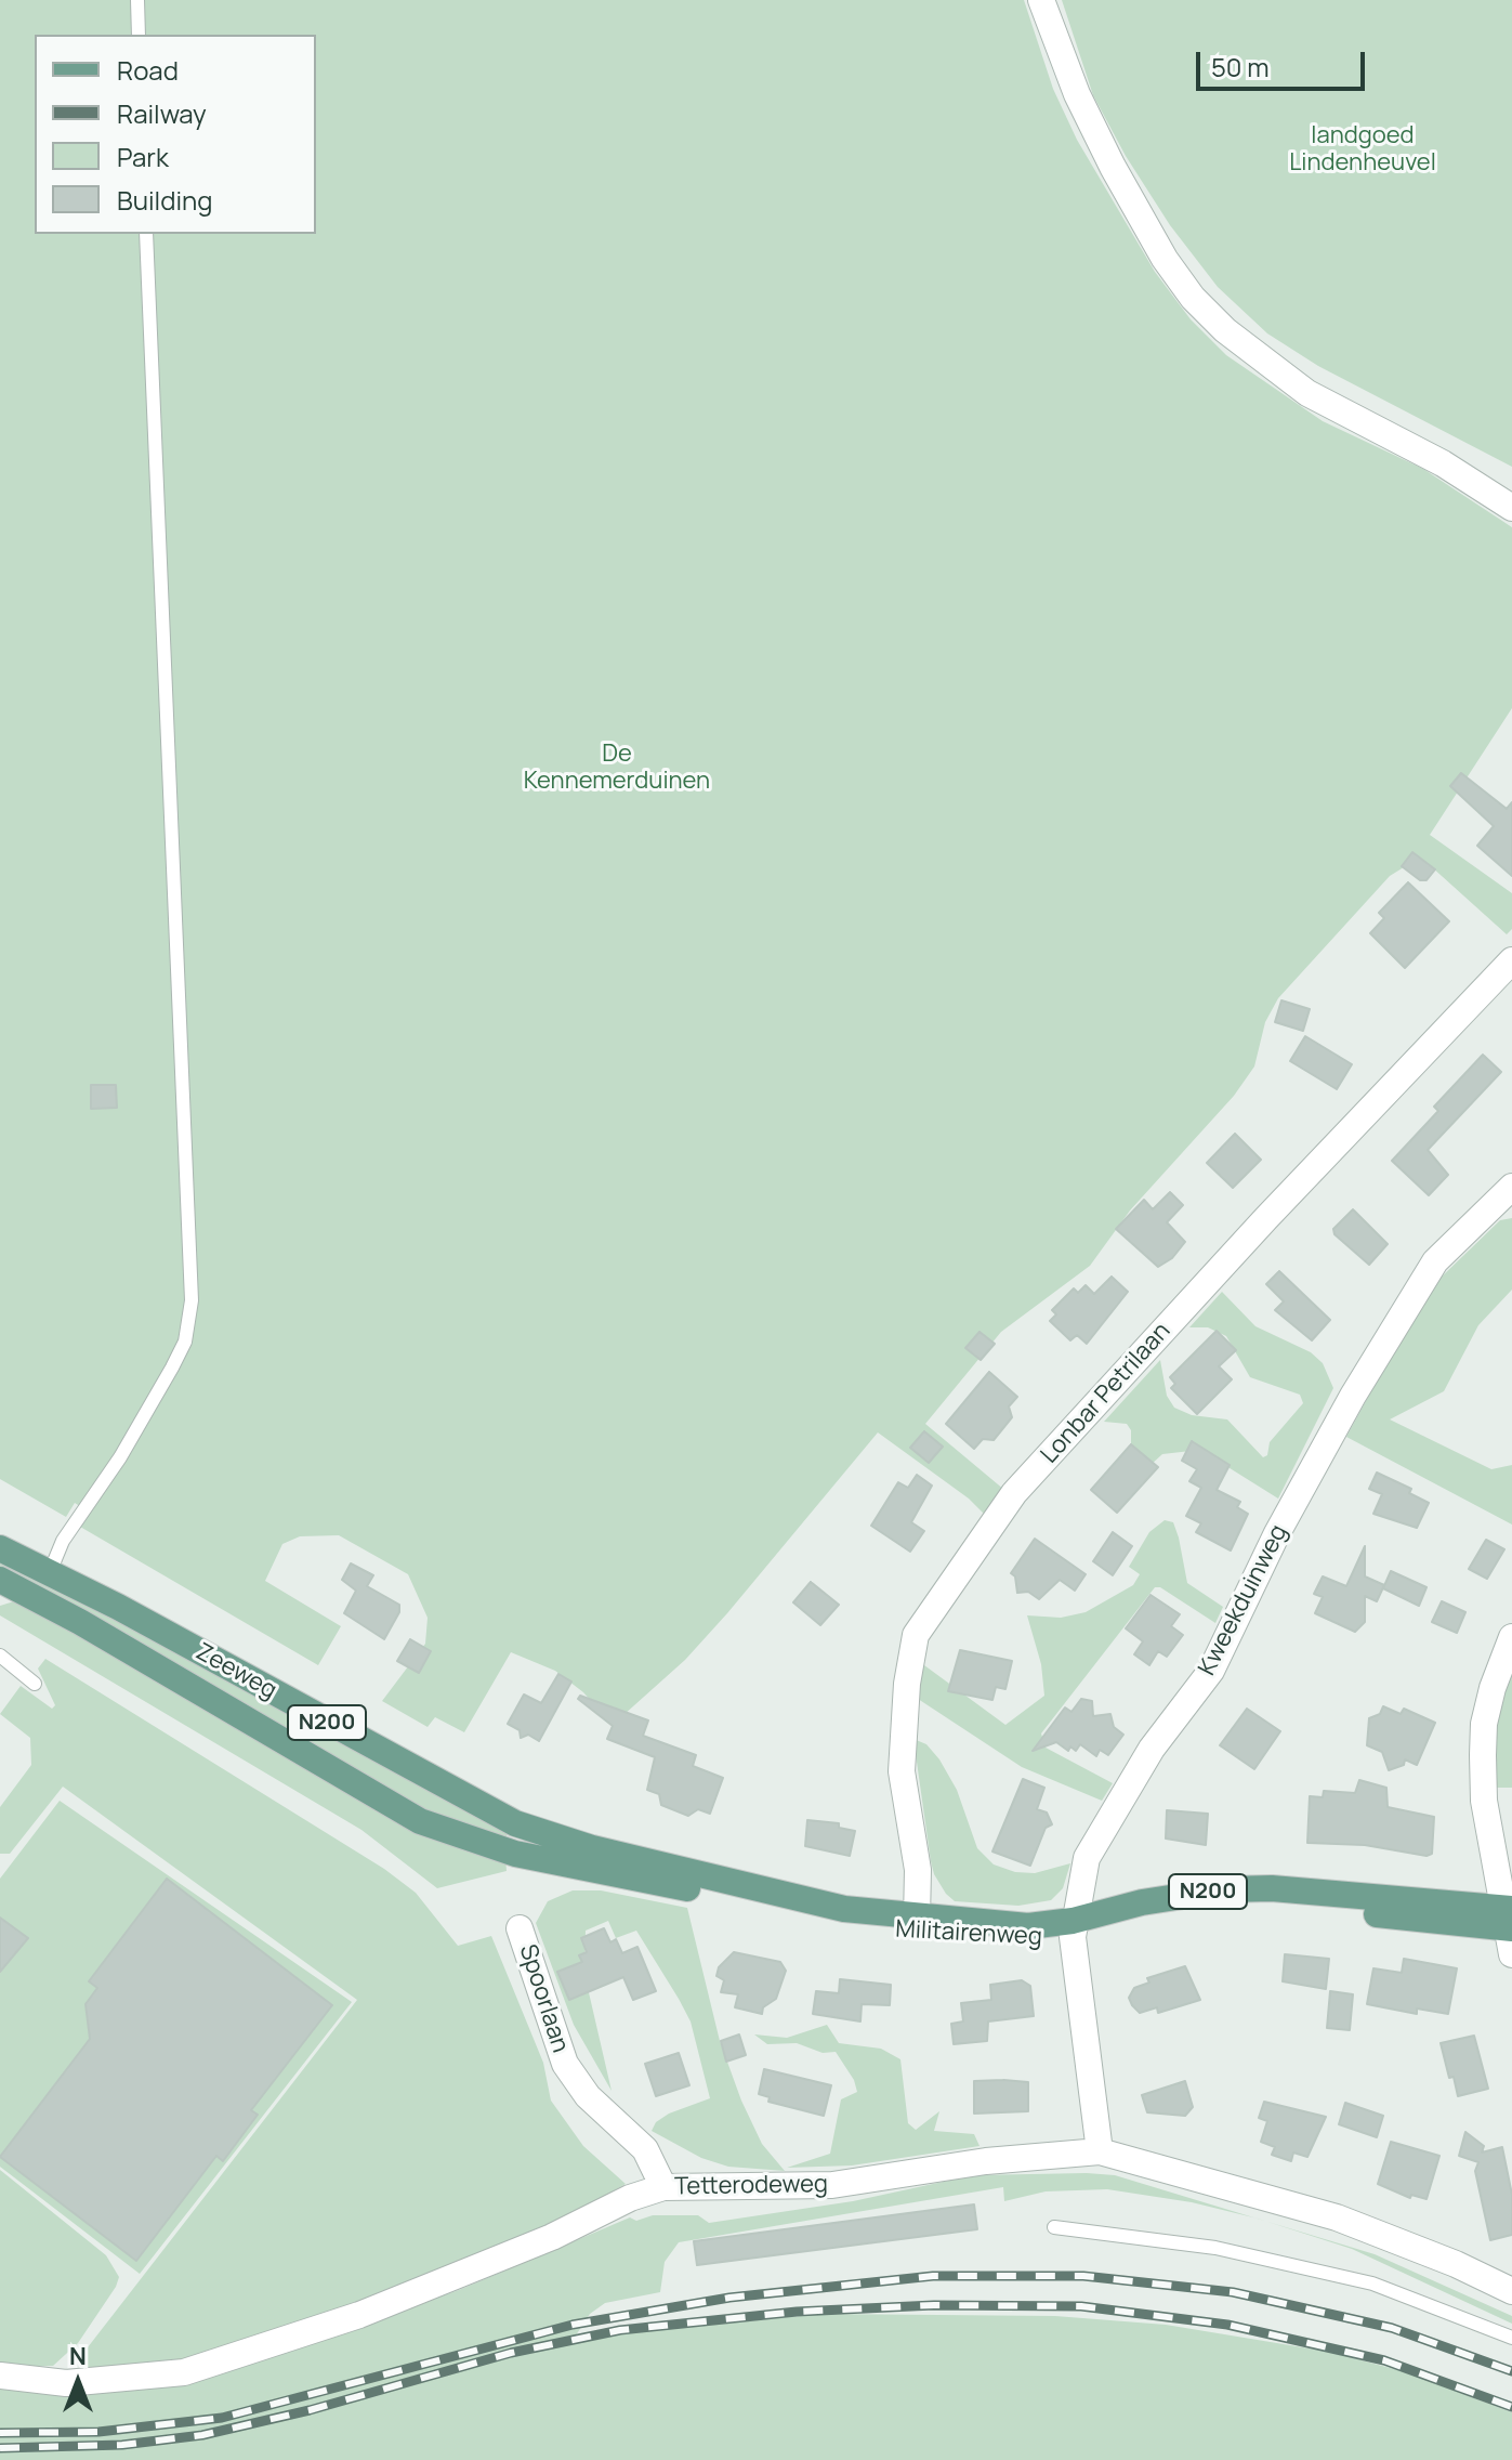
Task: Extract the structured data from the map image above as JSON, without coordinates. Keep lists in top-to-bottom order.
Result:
{
  "streets": {
    "main road": ["Zeeweg", "N200", "Militairenweg"],
    "street": [
      "Lonbar Petrilaan",
      "Kweekduinweg",
      "Spoorlaan",
      "Tetterodeweg"
    ]
  },
  "crossings": [
    ["Lonbar Petrilaan", "Militairenweg"],
    ["Kweekduinweg", "Militairenweg"],
    ["Kweekduinweg", "Tetterodeweg"],
    ["Zeeweg", "Militairenweg"],
    ["Spoorlaan", "Tetterodeweg"]
  ],
  "parks": ["landgoed Lindenheuvel", "De Kennemerduinen"],
  "legend": [
    "Road",
    "Railway",
    "Park",
    "Building"
  ],
  "scale_bar": "50 m",
  "north": "top"
}
